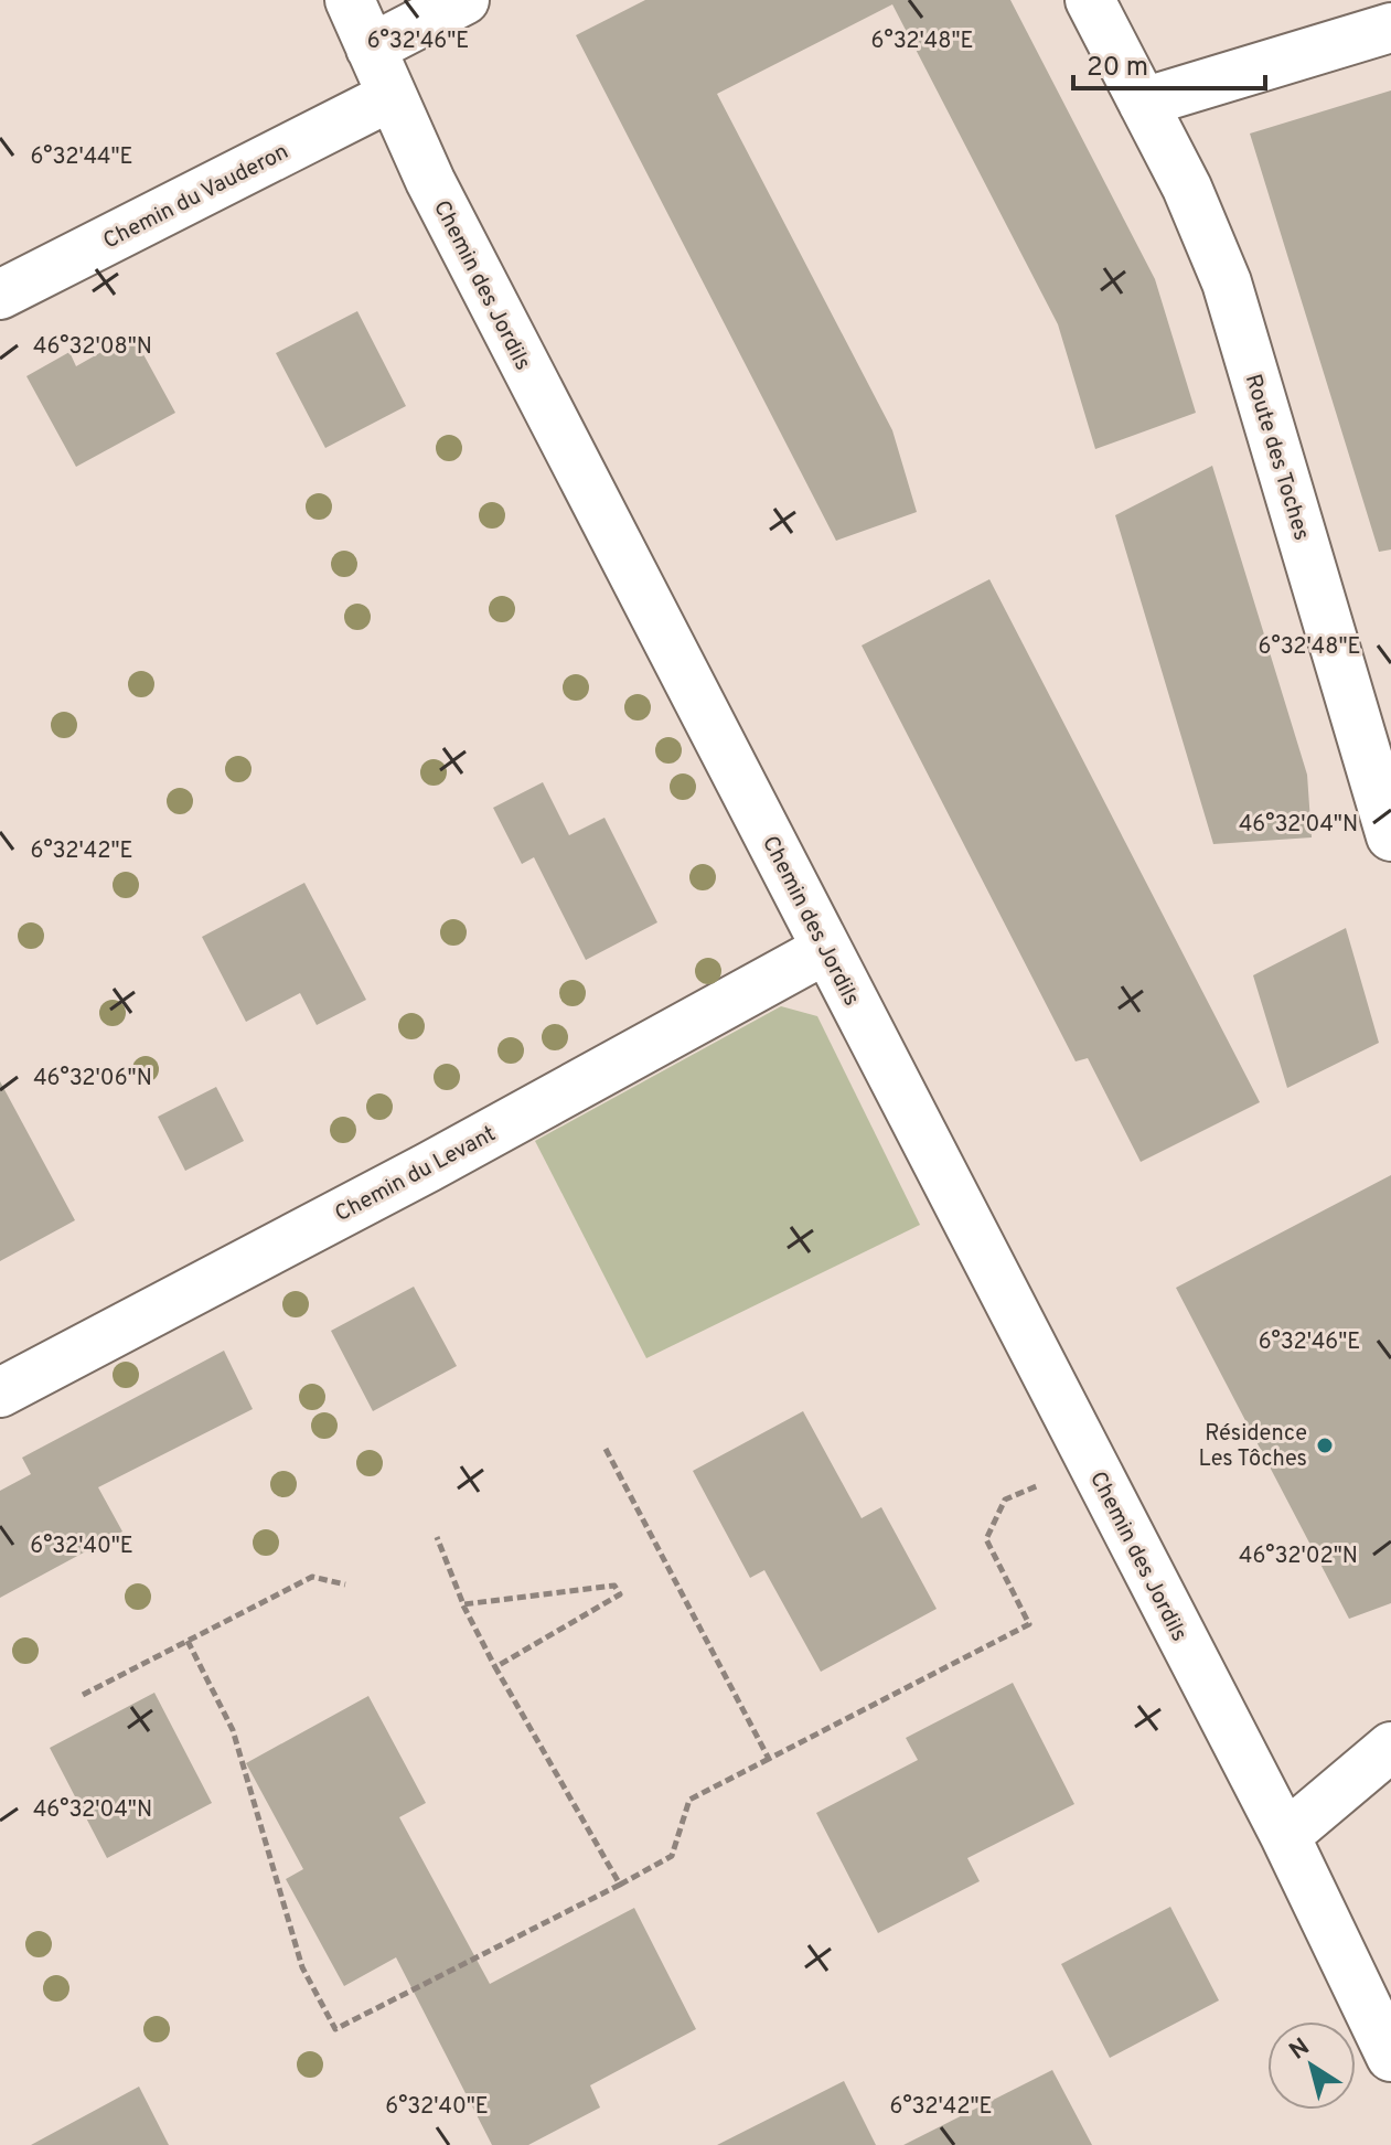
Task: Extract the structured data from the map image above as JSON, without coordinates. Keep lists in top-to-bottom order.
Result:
{
  "streets": {
    "street": [
      "Chemin du Vauderon",
      "Chemin des Jordils",
      "Route des Toches",
      "Chemin du Levant"
    ]
  },
  "crossings": [
    ["Chemin du Vauderon", "Chemin des Jordils"],
    ["Chemin des Jordils", "Chemin du Levant"]
  ],
  "places": ["Résidence Les Tôches"],
  "scale_bar": "20 m",
  "north": "top left",
  "coordinates": [
    "6°32'46\"E",
    "6°32'48\"E",
    "6°32'44\"E",
    "46°32'08\"N",
    "46°32'04\"N",
    "6°32'42\"E",
    "46°32'06\"N",
    "6°32'40\"E",
    "46°32'02\"N"
  ]
}
